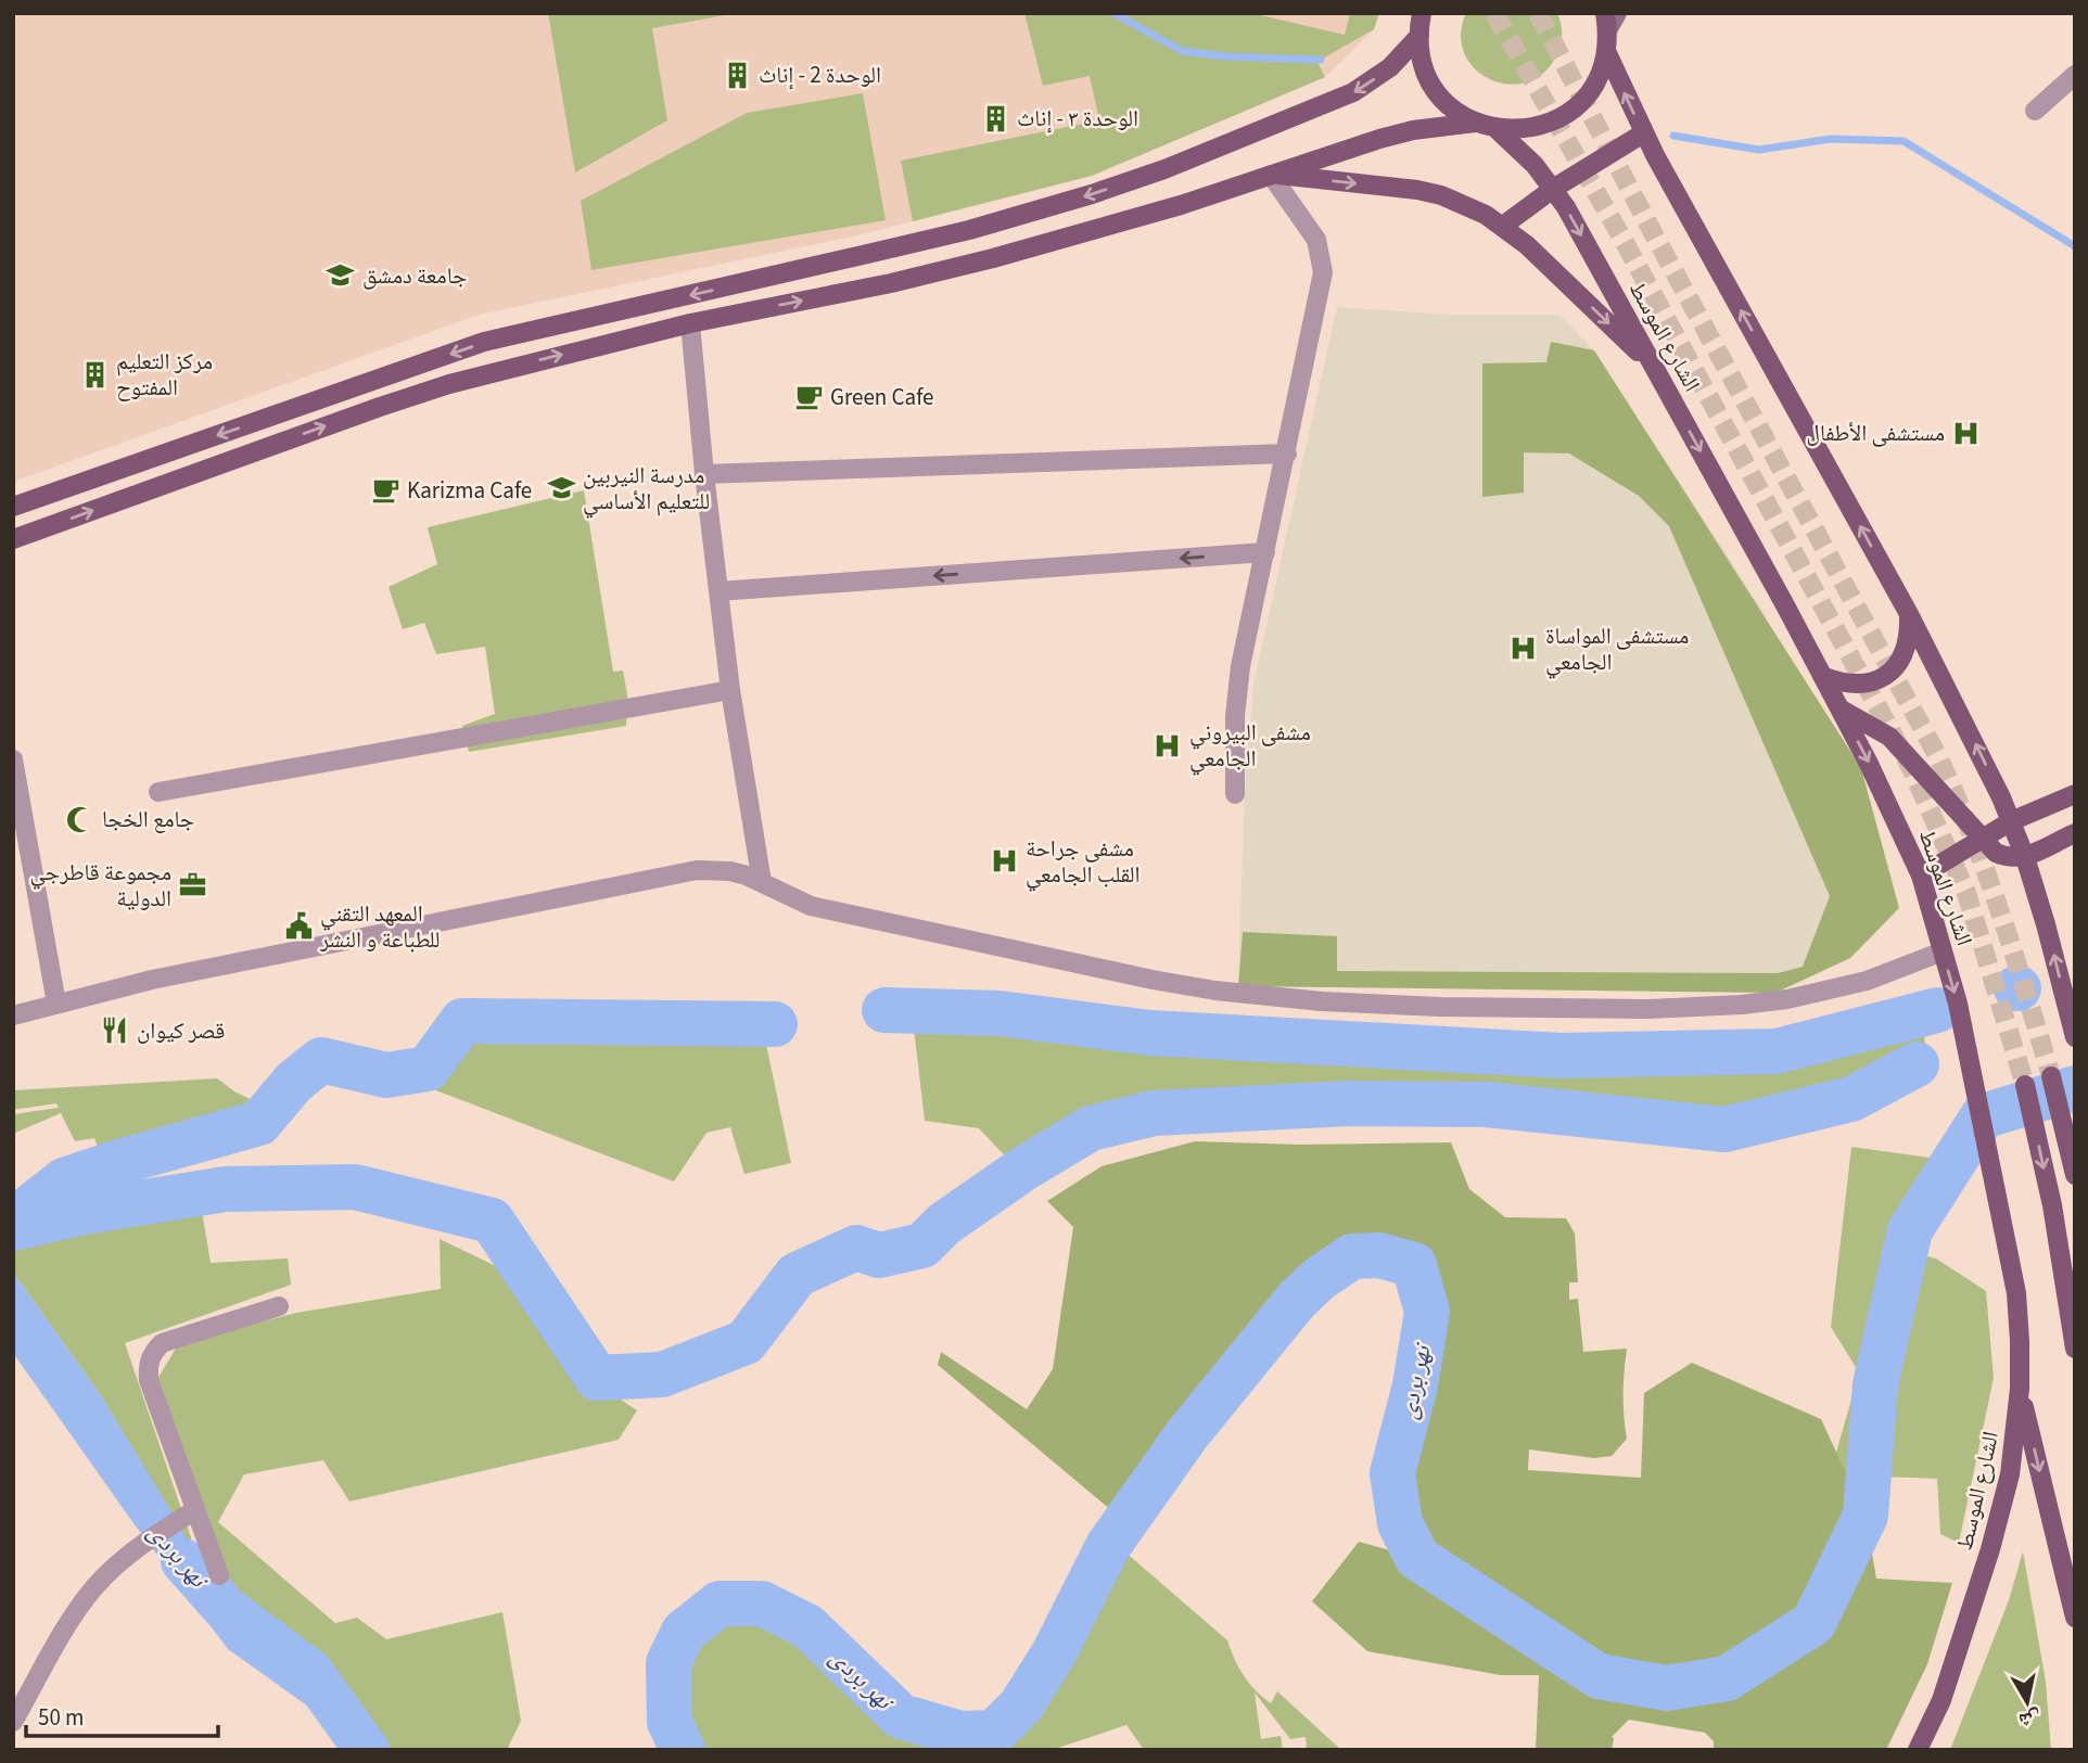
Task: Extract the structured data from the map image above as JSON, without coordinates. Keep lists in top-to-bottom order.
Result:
{
  "streets": {
    "main road": ["الشارع الموسط"]
  },
  "water": ["نهر بردى"],
  "places": {
    "building": ["الوحدة 2 - إناث", "الوحدة ٣ - إناث", "مركز التعليم المفتوح"],
    "school or university": ["جامعة دمشق", "مدرسة النيربين للتعليم الأساسي"],
    "cafe": ["Green Cafe", "Karizma Cafe"],
    "hospital": [
      "مستشفى الأطفال",
      "مستشفى المواساة الجامعي",
      "مشفى البيروني الجامعي",
      "مشفى جراحة القلب الجامعي"
    ],
    "mosque": ["جامع الخجا"],
    "office": ["مجموعة قاطرجي الدولية"],
    "public building": ["المعهد التقني للطباعة و النشر"],
    "restaurant": ["قصر كيوان"]
  },
  "scale_bar": "50 m",
  "north": "bottom"
}
